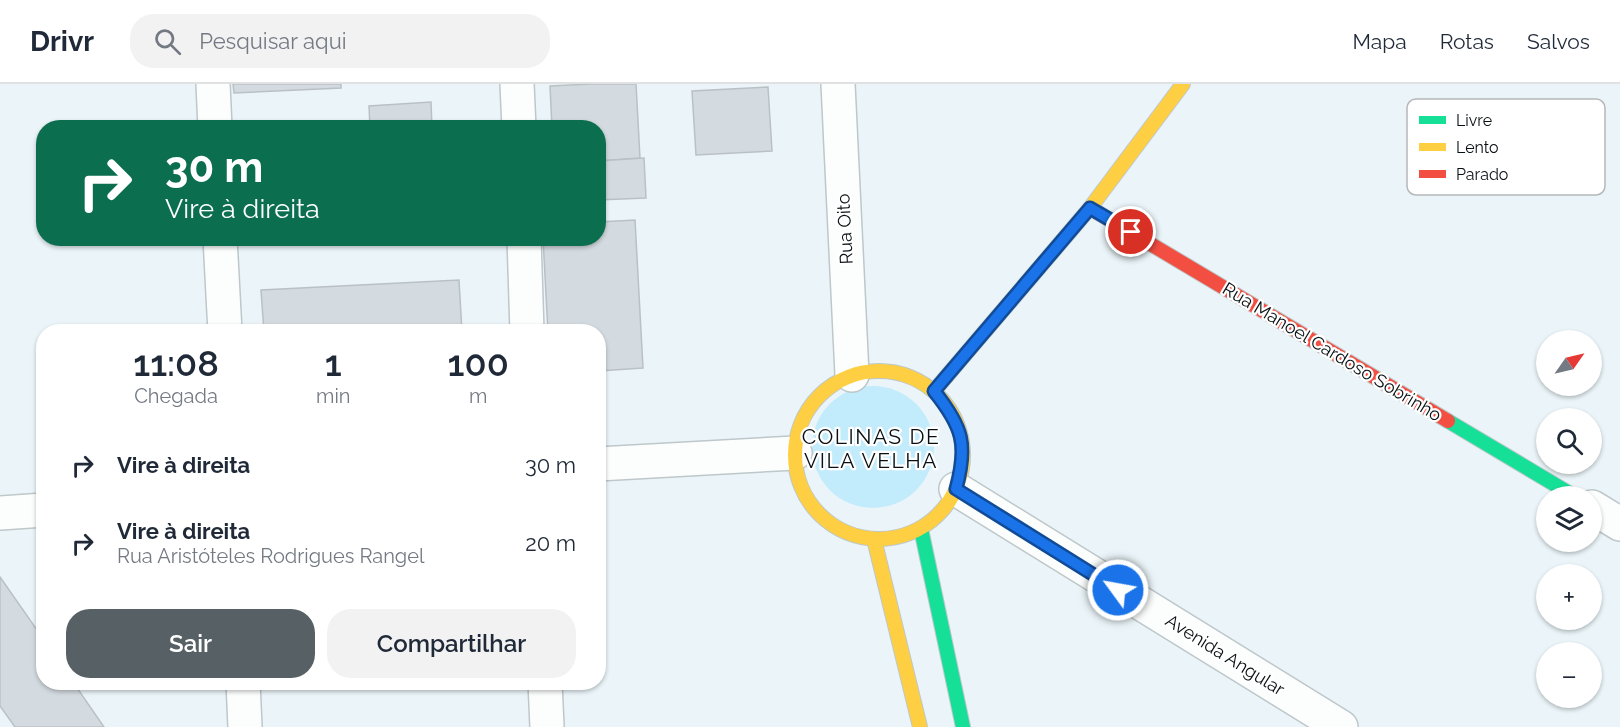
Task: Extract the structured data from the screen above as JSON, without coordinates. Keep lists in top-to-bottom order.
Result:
{
  "streets": {
    "street": ["Rua Oito", "Rua Manoel Cardoso Sobrinho", "Avenida Angular"]
  },
  "crossings": [
    ["Rua Oito", "Avenida Angular"]
  ],
  "districts": ["COLINAS DE VILA VELHA"],
  "legend": ["Livre", "Lento", "Parado"],
  "north": "top right",
  "page": {
    "header": "Drivr",
    "search": "Pesquisar aqui",
    "nav": ["Mapa", "Rotas", "Salvos"],
    "turn": ["30 m", "Vire à direita"],
    "eta": [
      "11:08",
      "Chegada",
      "1",
      "min",
      "100",
      "m"
    ],
    "map_buttons": ["+", "−"],
    "list": [
      {
        "name": "Vire à direita",
        "value": "30 m"
      },
      {
        "name": "Vire à direita",
        "note": "Rua Aristóteles Rodrigues Rangel",
        "value": "20 m"
      }
    ],
    "buttons": ["Sair", "Compartilhar"]
  }
}
